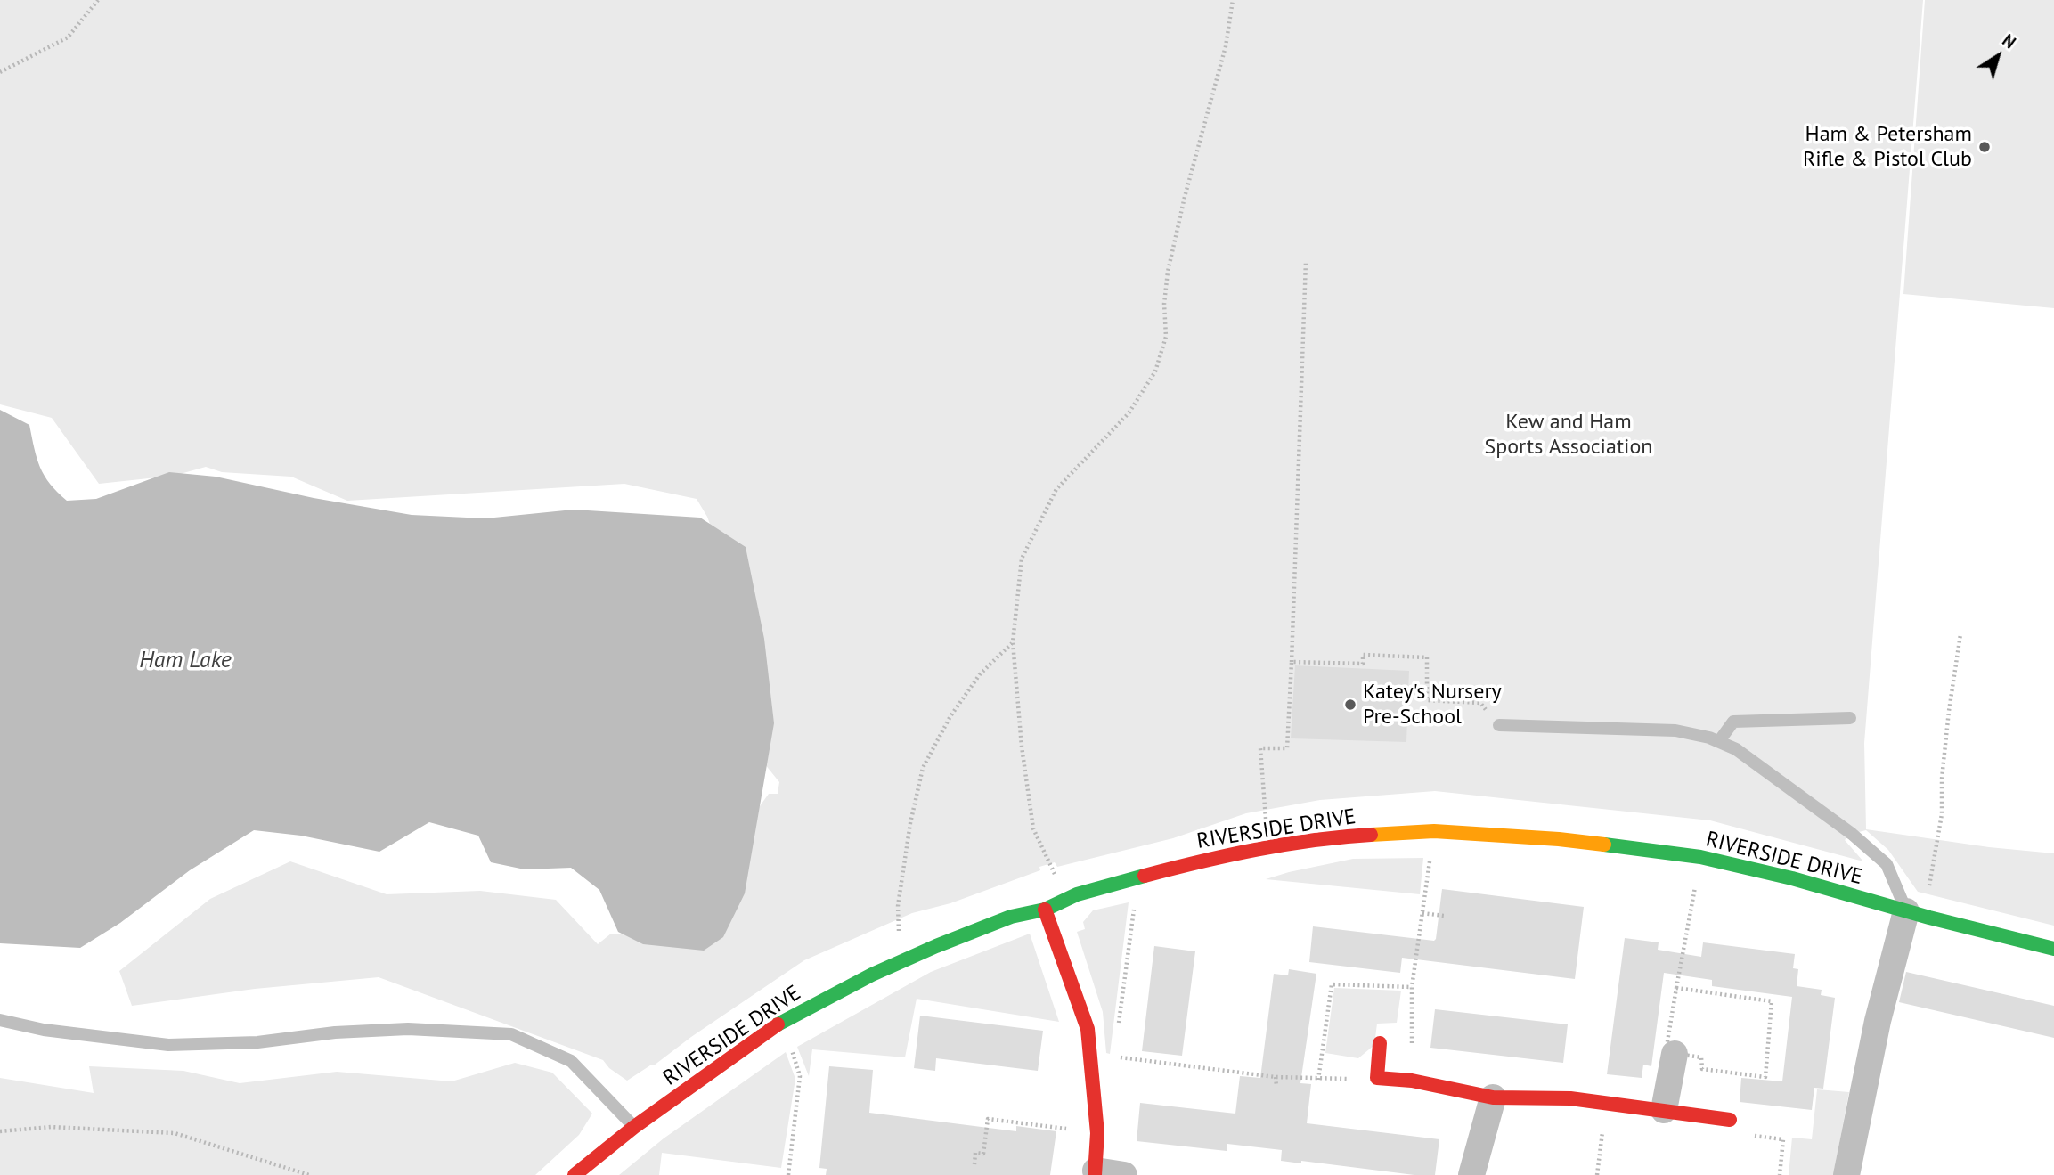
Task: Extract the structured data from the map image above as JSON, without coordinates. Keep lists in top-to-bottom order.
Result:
{
  "streets": {
    "street": ["RIVERSIDE DRIVE"]
  },
  "water": ["Ham Lake"],
  "parks": ["Kew and Ham Sports Association"],
  "places": ["Ham & Petersham Rifle & Pistol Club", "Katey's Nursery Pre-School"],
  "north": "top right"
}
